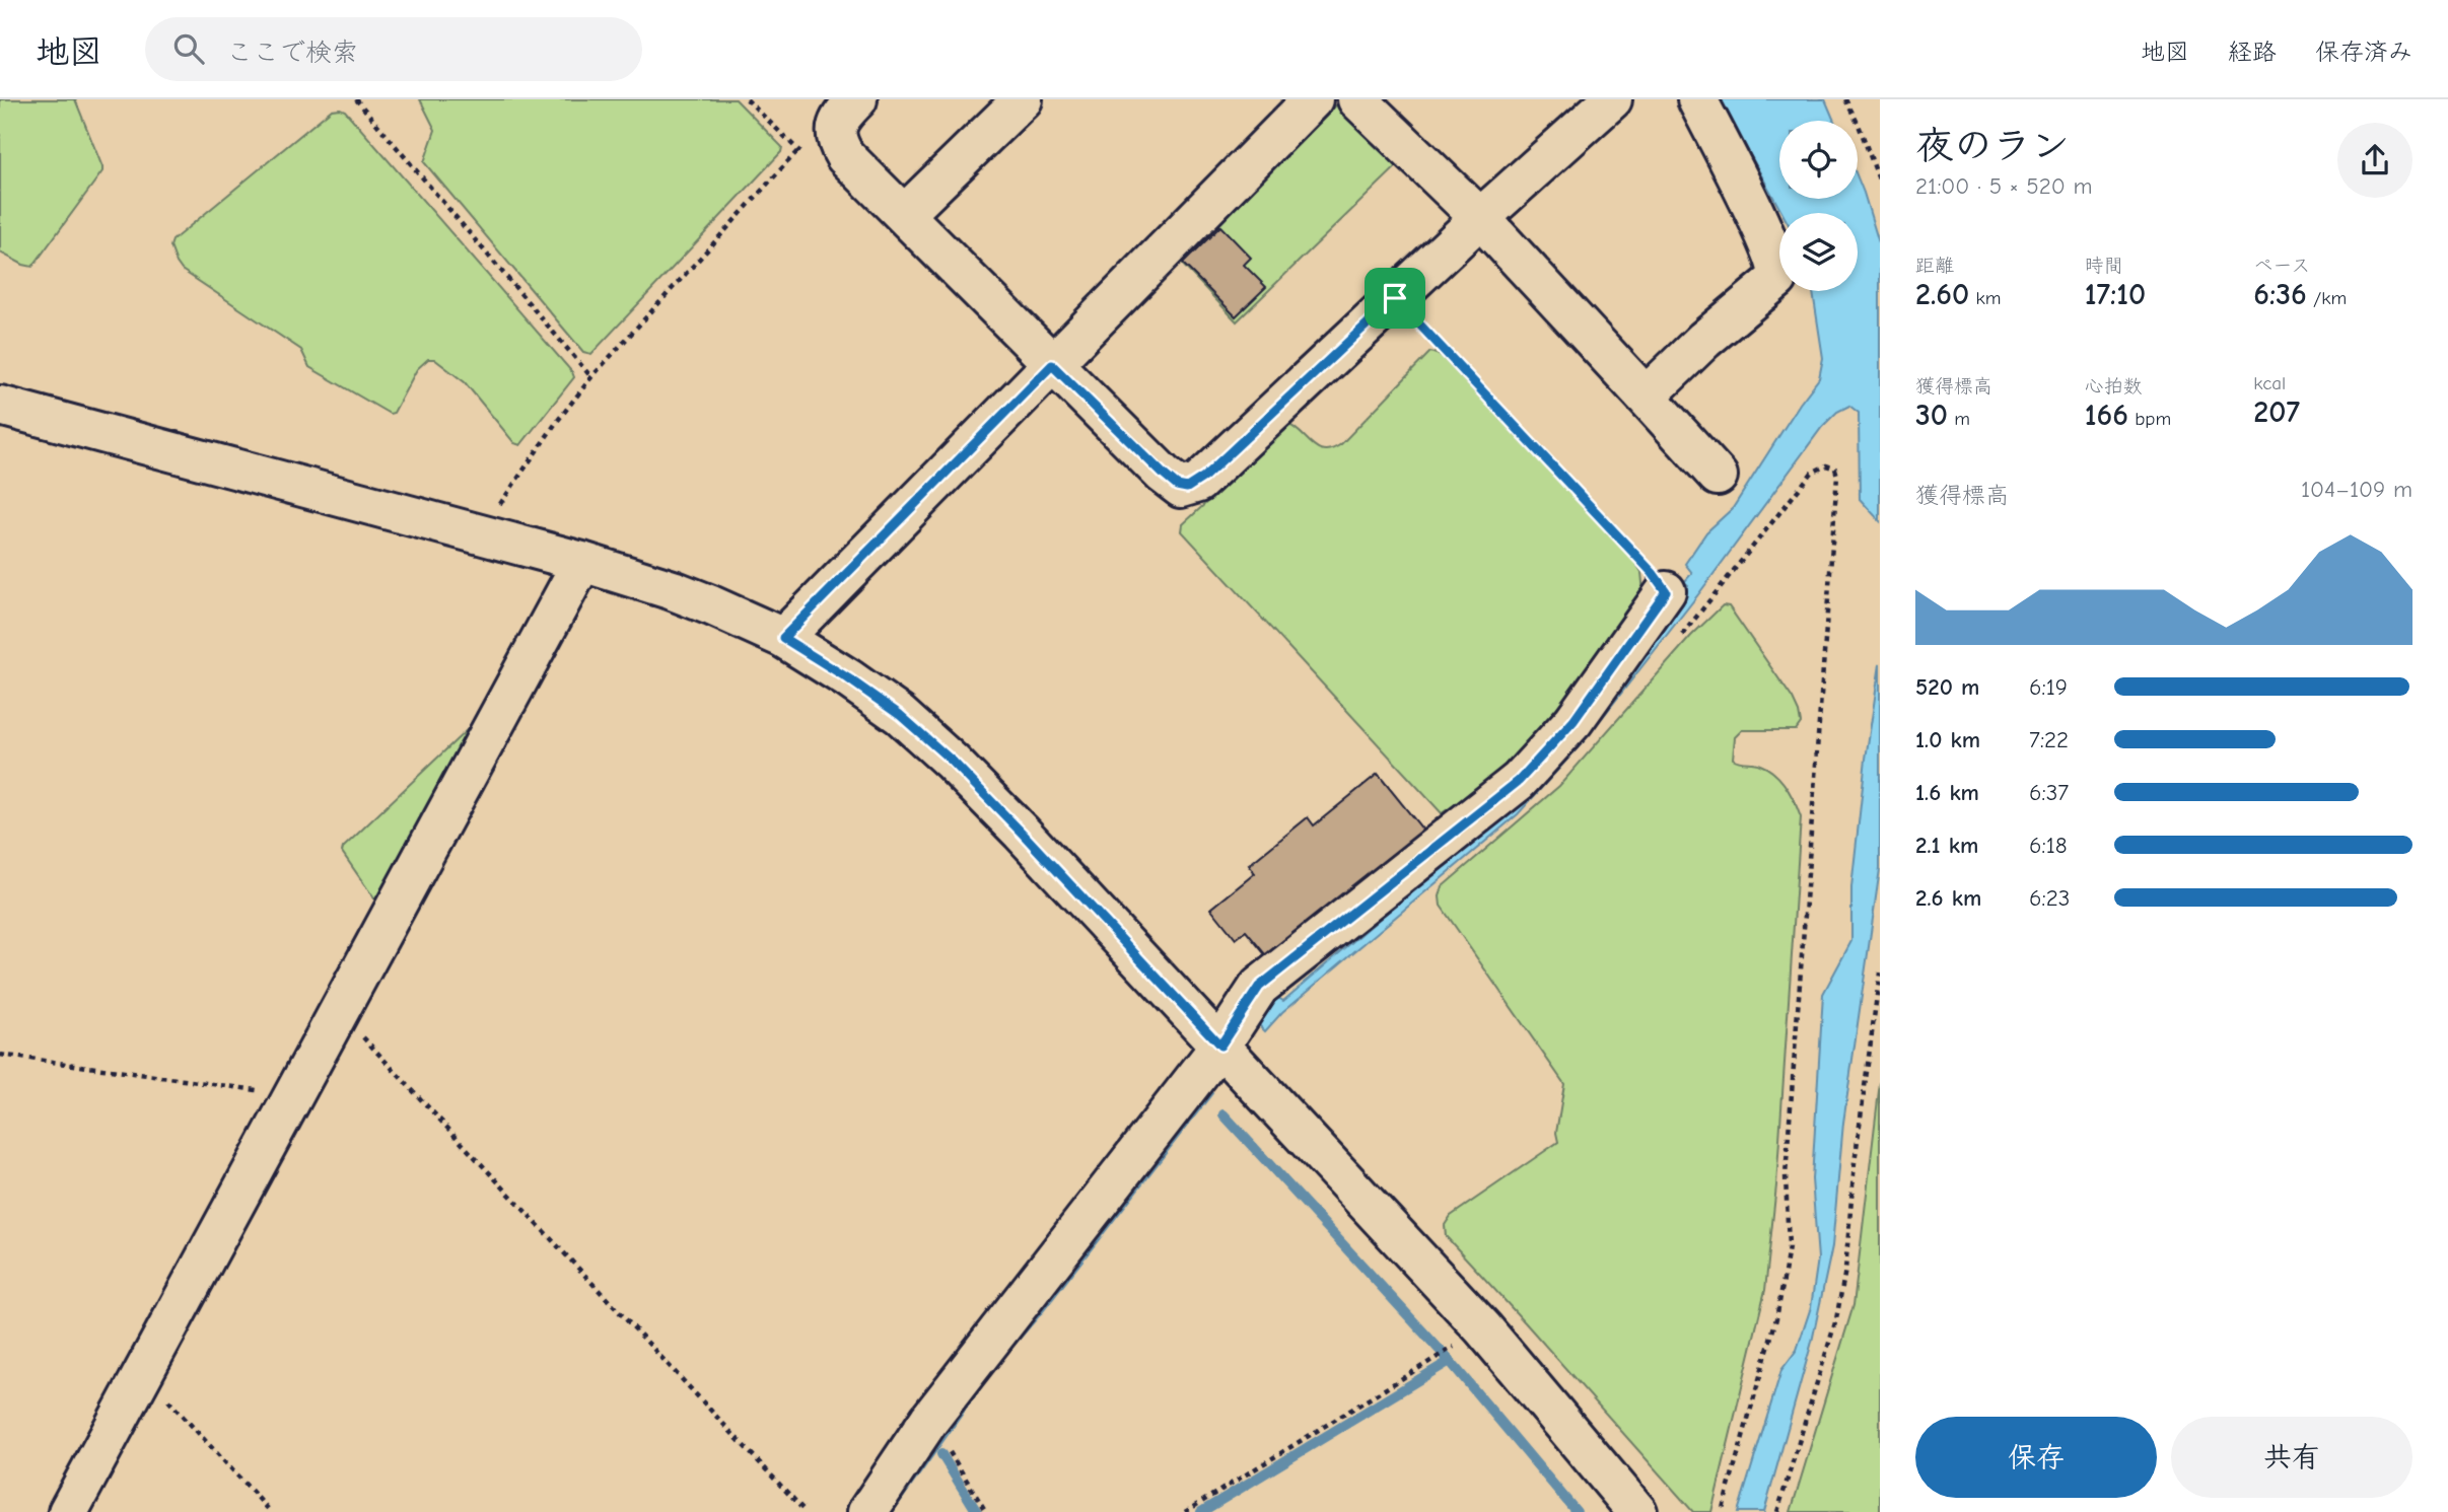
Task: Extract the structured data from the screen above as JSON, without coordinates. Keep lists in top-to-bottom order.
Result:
{
  "page": {
    "header": "地図",
    "search": "ここで検索",
    "nav": ["地図", "経路", "保存済み"],
    "heading": ["夜のラン", "21:00 · 5 × 520 m"],
    "stats": [
      ["距離", "2.60 km"],
      ["時間", "17:10"],
      ["ペース", "6:36 /km"],
      ["獲得標高", "30 m"],
      ["心拍数", "166 bpm"],
      ["kcal", "207"]
    ],
    "chart": ["獲得標高", "104–109 m"],
    "list": [
      {
        "name": "520 m",
        "note": "6:19"
      },
      {
        "name": "1.0 km",
        "note": "7:22"
      },
      {
        "name": "1.6 km",
        "note": "6:37"
      },
      {
        "name": "2.1 km",
        "note": "6:18"
      },
      {
        "name": "2.6 km",
        "note": "6:23"
      }
    ],
    "buttons": ["保存", "共有"]
  }
}
